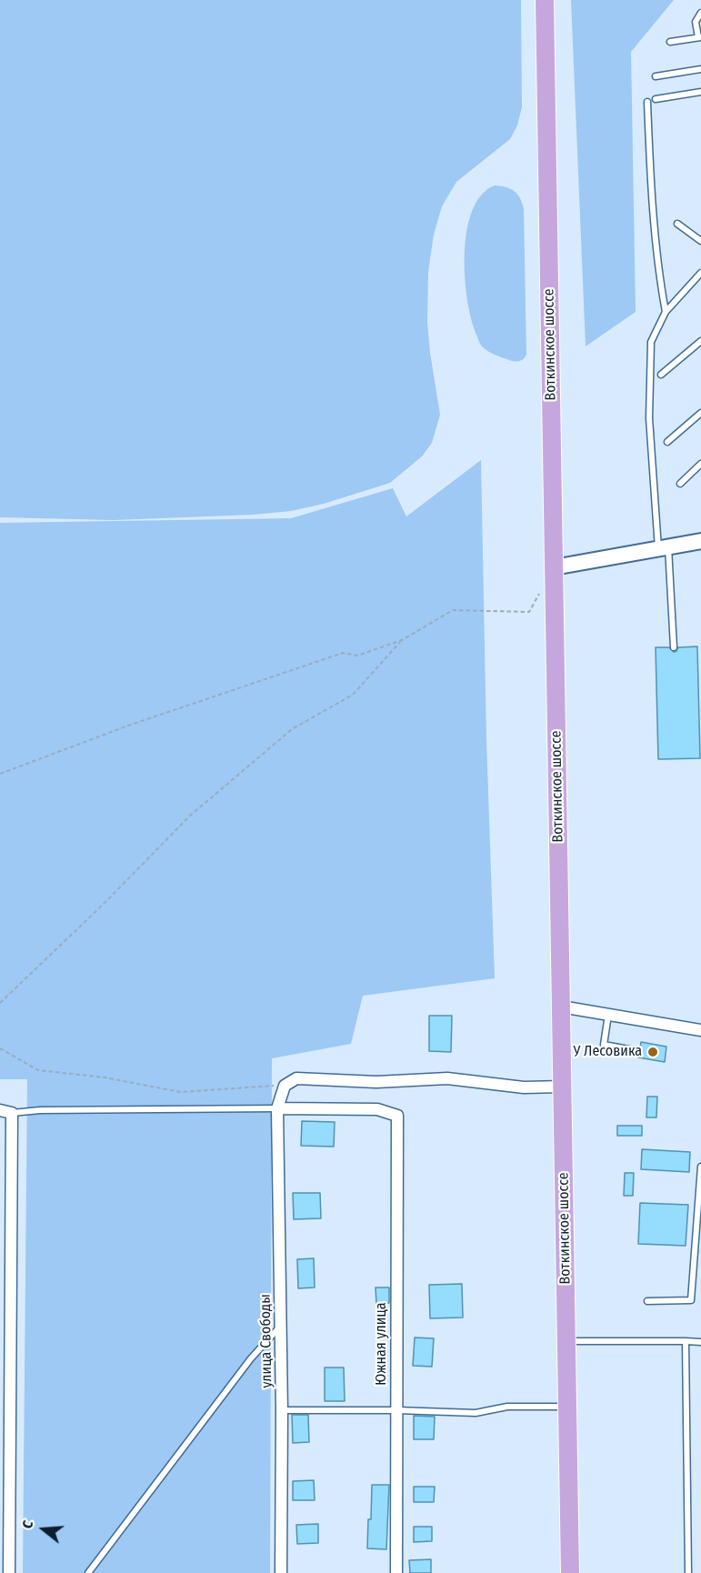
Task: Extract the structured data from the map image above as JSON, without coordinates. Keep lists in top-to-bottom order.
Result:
{
  "streets": {
    "main road": ["Воткинское шоссе"],
    "street": ["улица Свободы", "Южная улица"]
  },
  "crossings": [
    ["улица Свободы", "Южная улица"]
  ],
  "places": ["У Лесовика"],
  "north": "left"
}
